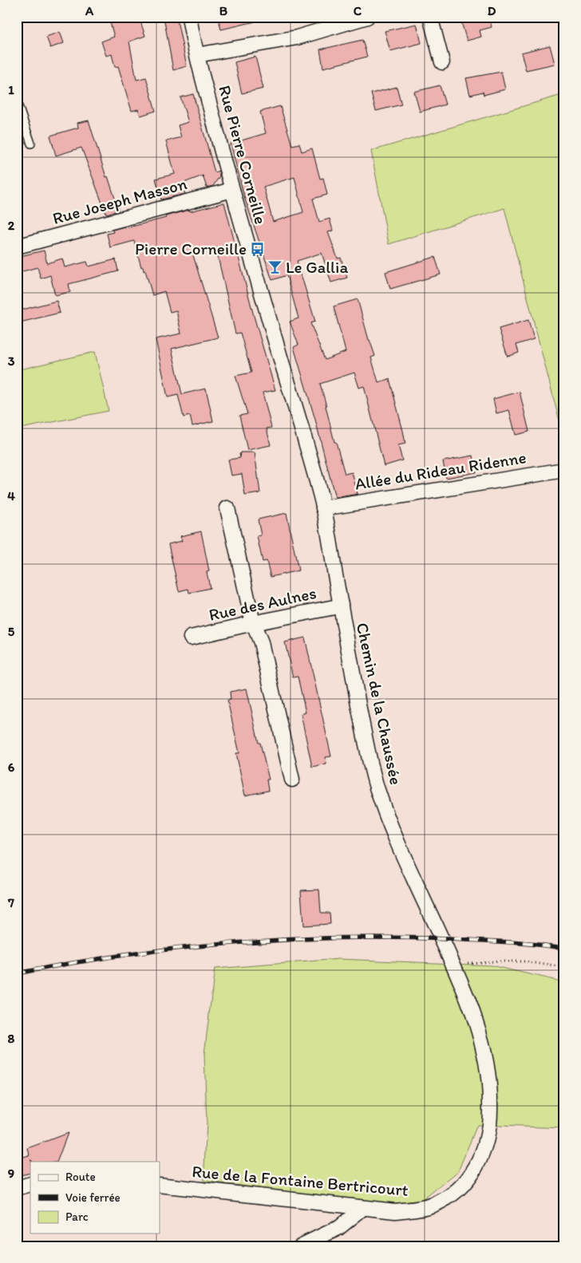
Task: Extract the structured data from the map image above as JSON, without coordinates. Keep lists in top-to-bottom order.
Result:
{
  "streets": {
    "street": [
      "Rue Pierre Corneille",
      "Rue Joseph Masson",
      "Allée du Rideau Ridenne",
      "Rue des Aulnes",
      "Chemin de la Chaussée",
      "Rue de la Fontaine Bertricourt"
    ]
  },
  "crossings": [
    ["Rue Pierre Corneille", "Rue Joseph Masson"],
    ["Rue Pierre Corneille", "Allée du Rideau Ridenne"],
    ["Rue Pierre Corneille", "Chemin de la Chaussée"],
    ["Allée du Rideau Ridenne", "Chemin de la Chaussée"],
    ["Rue des Aulnes", "Chemin de la Chaussée"],
    ["Chemin de la Chaussée", "Rue de la Fontaine Bertricourt"]
  ],
  "places": {
    "bus stop": ["Pierre Corneille"],
    "bar": ["Le Gallia"]
  },
  "legend": ["Route", "Voie ferrée", "Parc"],
  "grid": {
    "columns": [
      "A",
      "B",
      "C",
      "D"
    ],
    "rows": [
      "1",
      "2",
      "3",
      "4",
      "5",
      "6",
      "7",
      "8",
      "9"
    ]
  }
}
